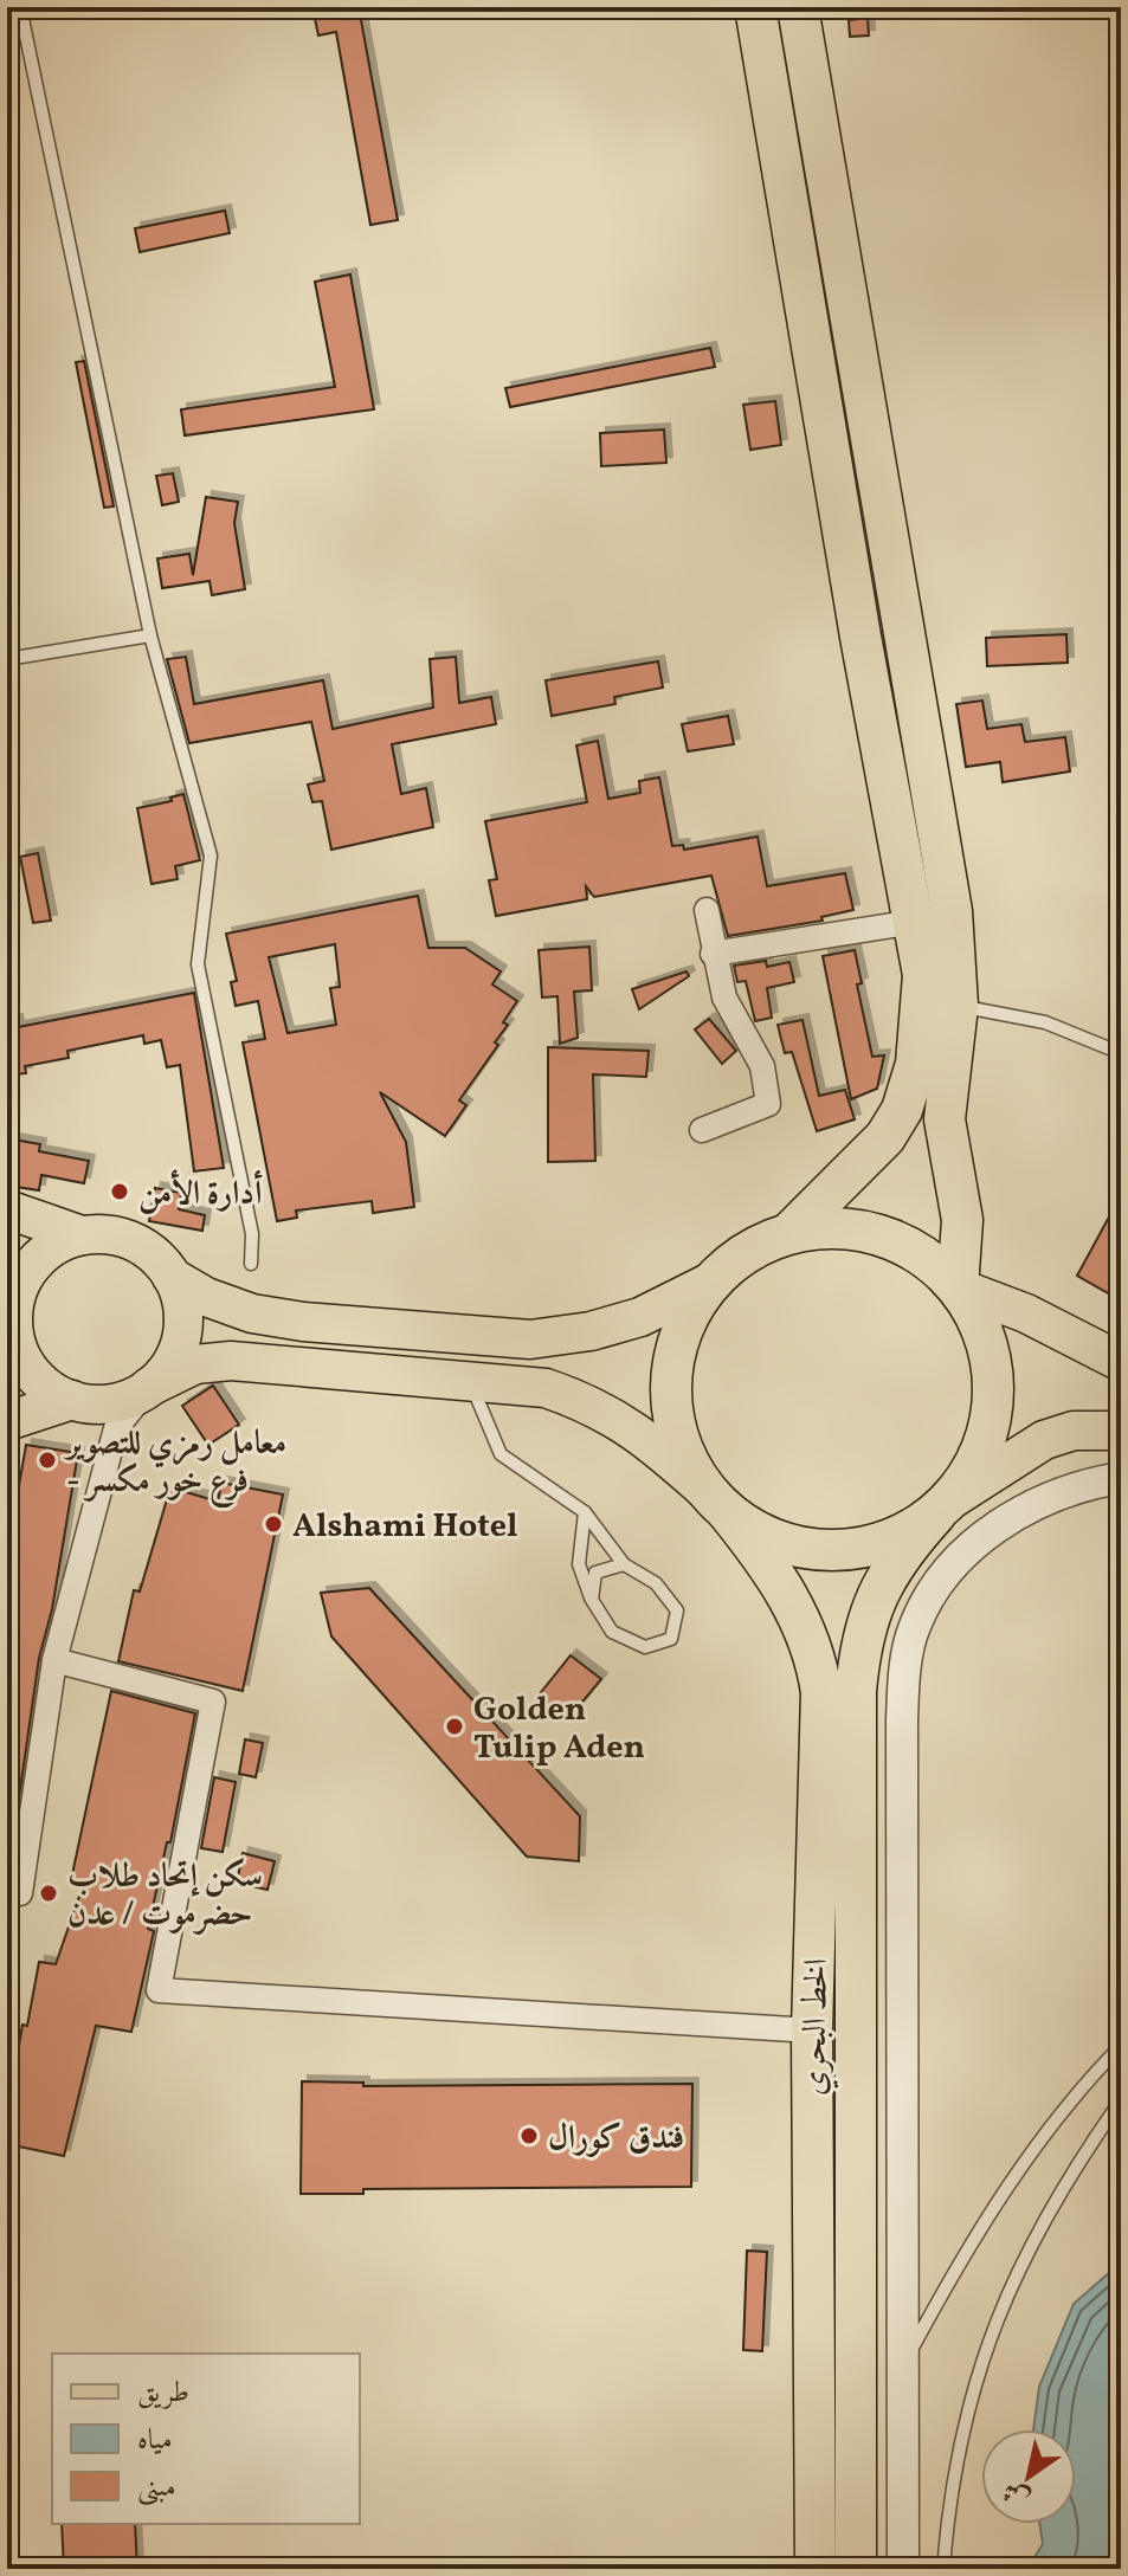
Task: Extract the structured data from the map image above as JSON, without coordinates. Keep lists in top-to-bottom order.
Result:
{
  "streets": {
    "highway": ["الخط البحري"]
  },
  "places": [
    "أدارة الأمن",
    "معامل رمزي للتصوير - فرع خور مكسر",
    "Alshami Hotel",
    "Golden Tulip Aden",
    "سكن إتحاد طلاب حضرموت / عدن",
    "فندق كورال"
  ],
  "legend": ["طريق", "مياه", "مبنى"],
  "north": "bottom left"
}
